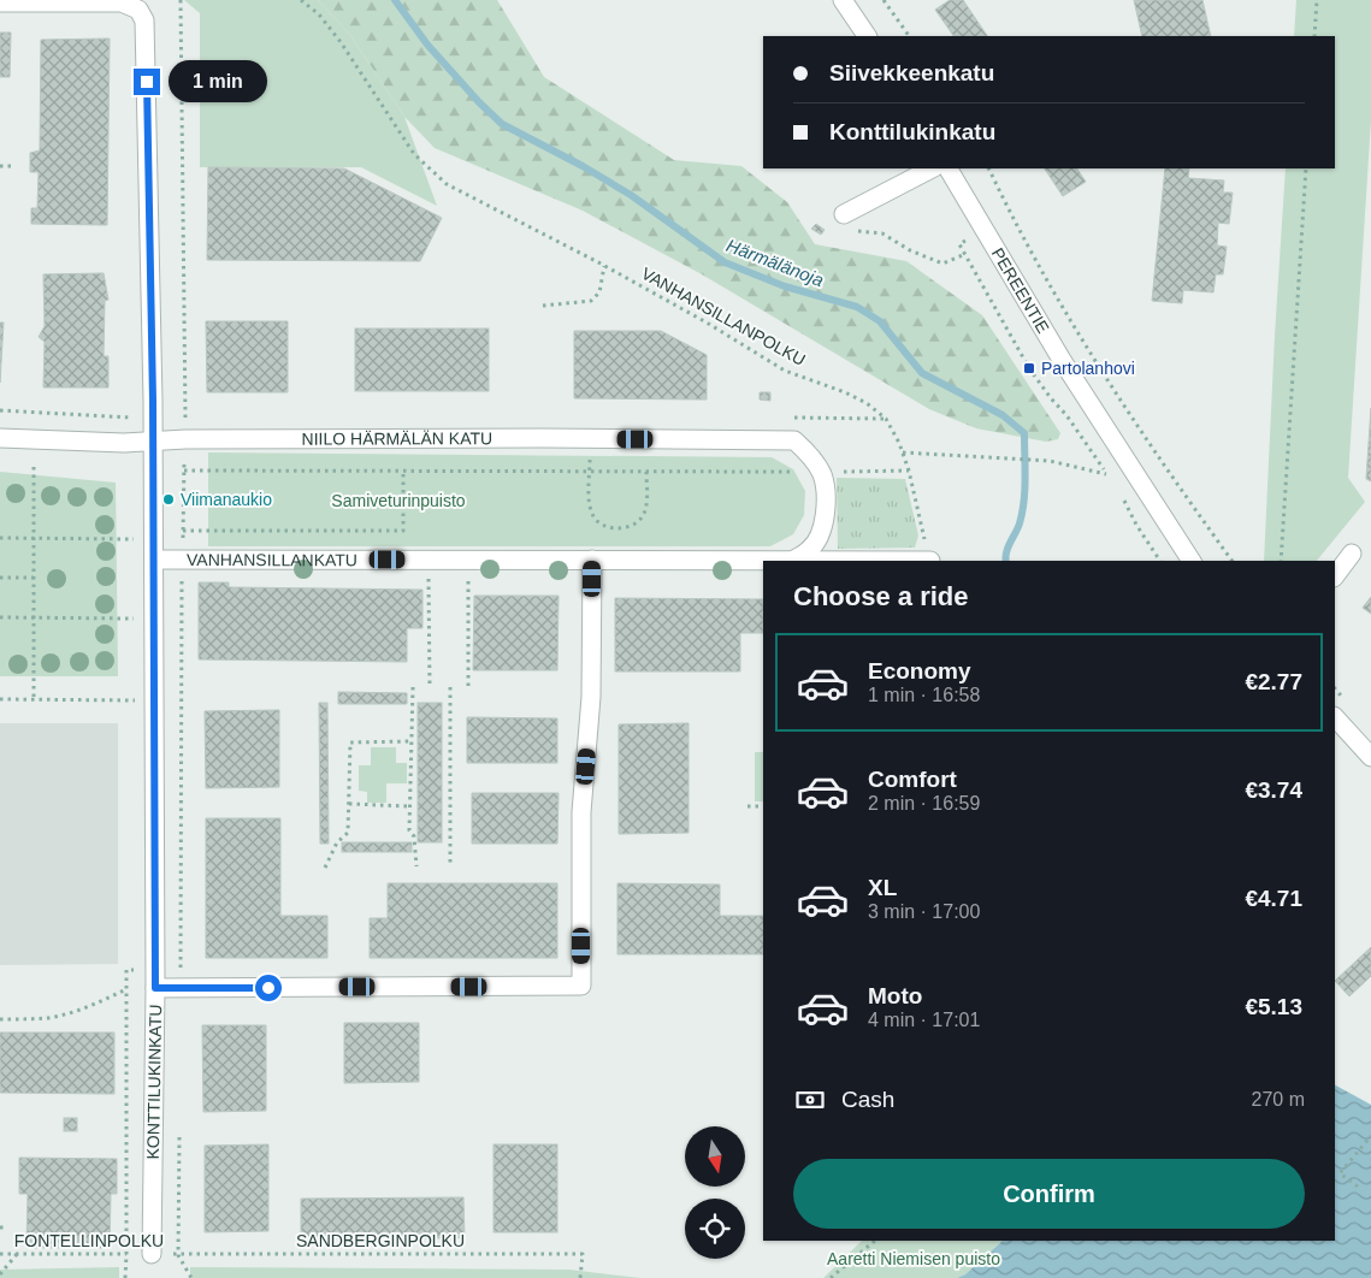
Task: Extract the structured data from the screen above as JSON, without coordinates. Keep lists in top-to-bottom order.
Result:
{
  "streets": {
    "street": [
      "PEREENTIE",
      "NIILO HÄRMÄLÄN KATU",
      "VANHANSILLANKATU",
      "KONTTILUKINKATU"
    ],
    "path": ["VANHANSILLANPOLKU", "FONTELLINPOLKU", "SANDBERGINPOLKU"]
  },
  "crossings": [
    ["VANHANSILLANPOLKU", "VANHANSILLANKATU"],
    ["NIILO HÄRMÄLÄN KATU", "KONTTILUKINKATU"],
    ["VANHANSILLANKATU", "KONTTILUKINKATU"],
    ["KONTTILUKINKATU", "FONTELLINPOLKU"],
    ["FONTELLINPOLKU", "SANDBERGINPOLKU"]
  ],
  "water": ["Härmälänoja"],
  "parks": ["Samiveturinpuisto", "Aaretti Niemisen puisto"],
  "places": {
    "transit": ["Partolanhovi"],
    "other": ["Viimanaukio"]
  },
  "north": "bottom",
  "page": {
    "banner": ["Siivekkeenkatu", "Konttilukinkatu"],
    "bubble": "1 min",
    "heading": "Choose a ride",
    "list": [
      {
        "name": "Economy",
        "note": "1 min · 16:58",
        "value": "€2.77"
      },
      {
        "name": "Comfort",
        "note": "2 min · 16:59",
        "value": "€3.74"
      },
      {
        "name": "XL",
        "note": "3 min · 17:00",
        "value": "€4.71"
      },
      {
        "name": "Moto",
        "note": "4 min · 17:01",
        "value": "€5.13"
      }
    ],
    "pay": ["Cash", "270 m"],
    "buttons": "Confirm"
  }
}
